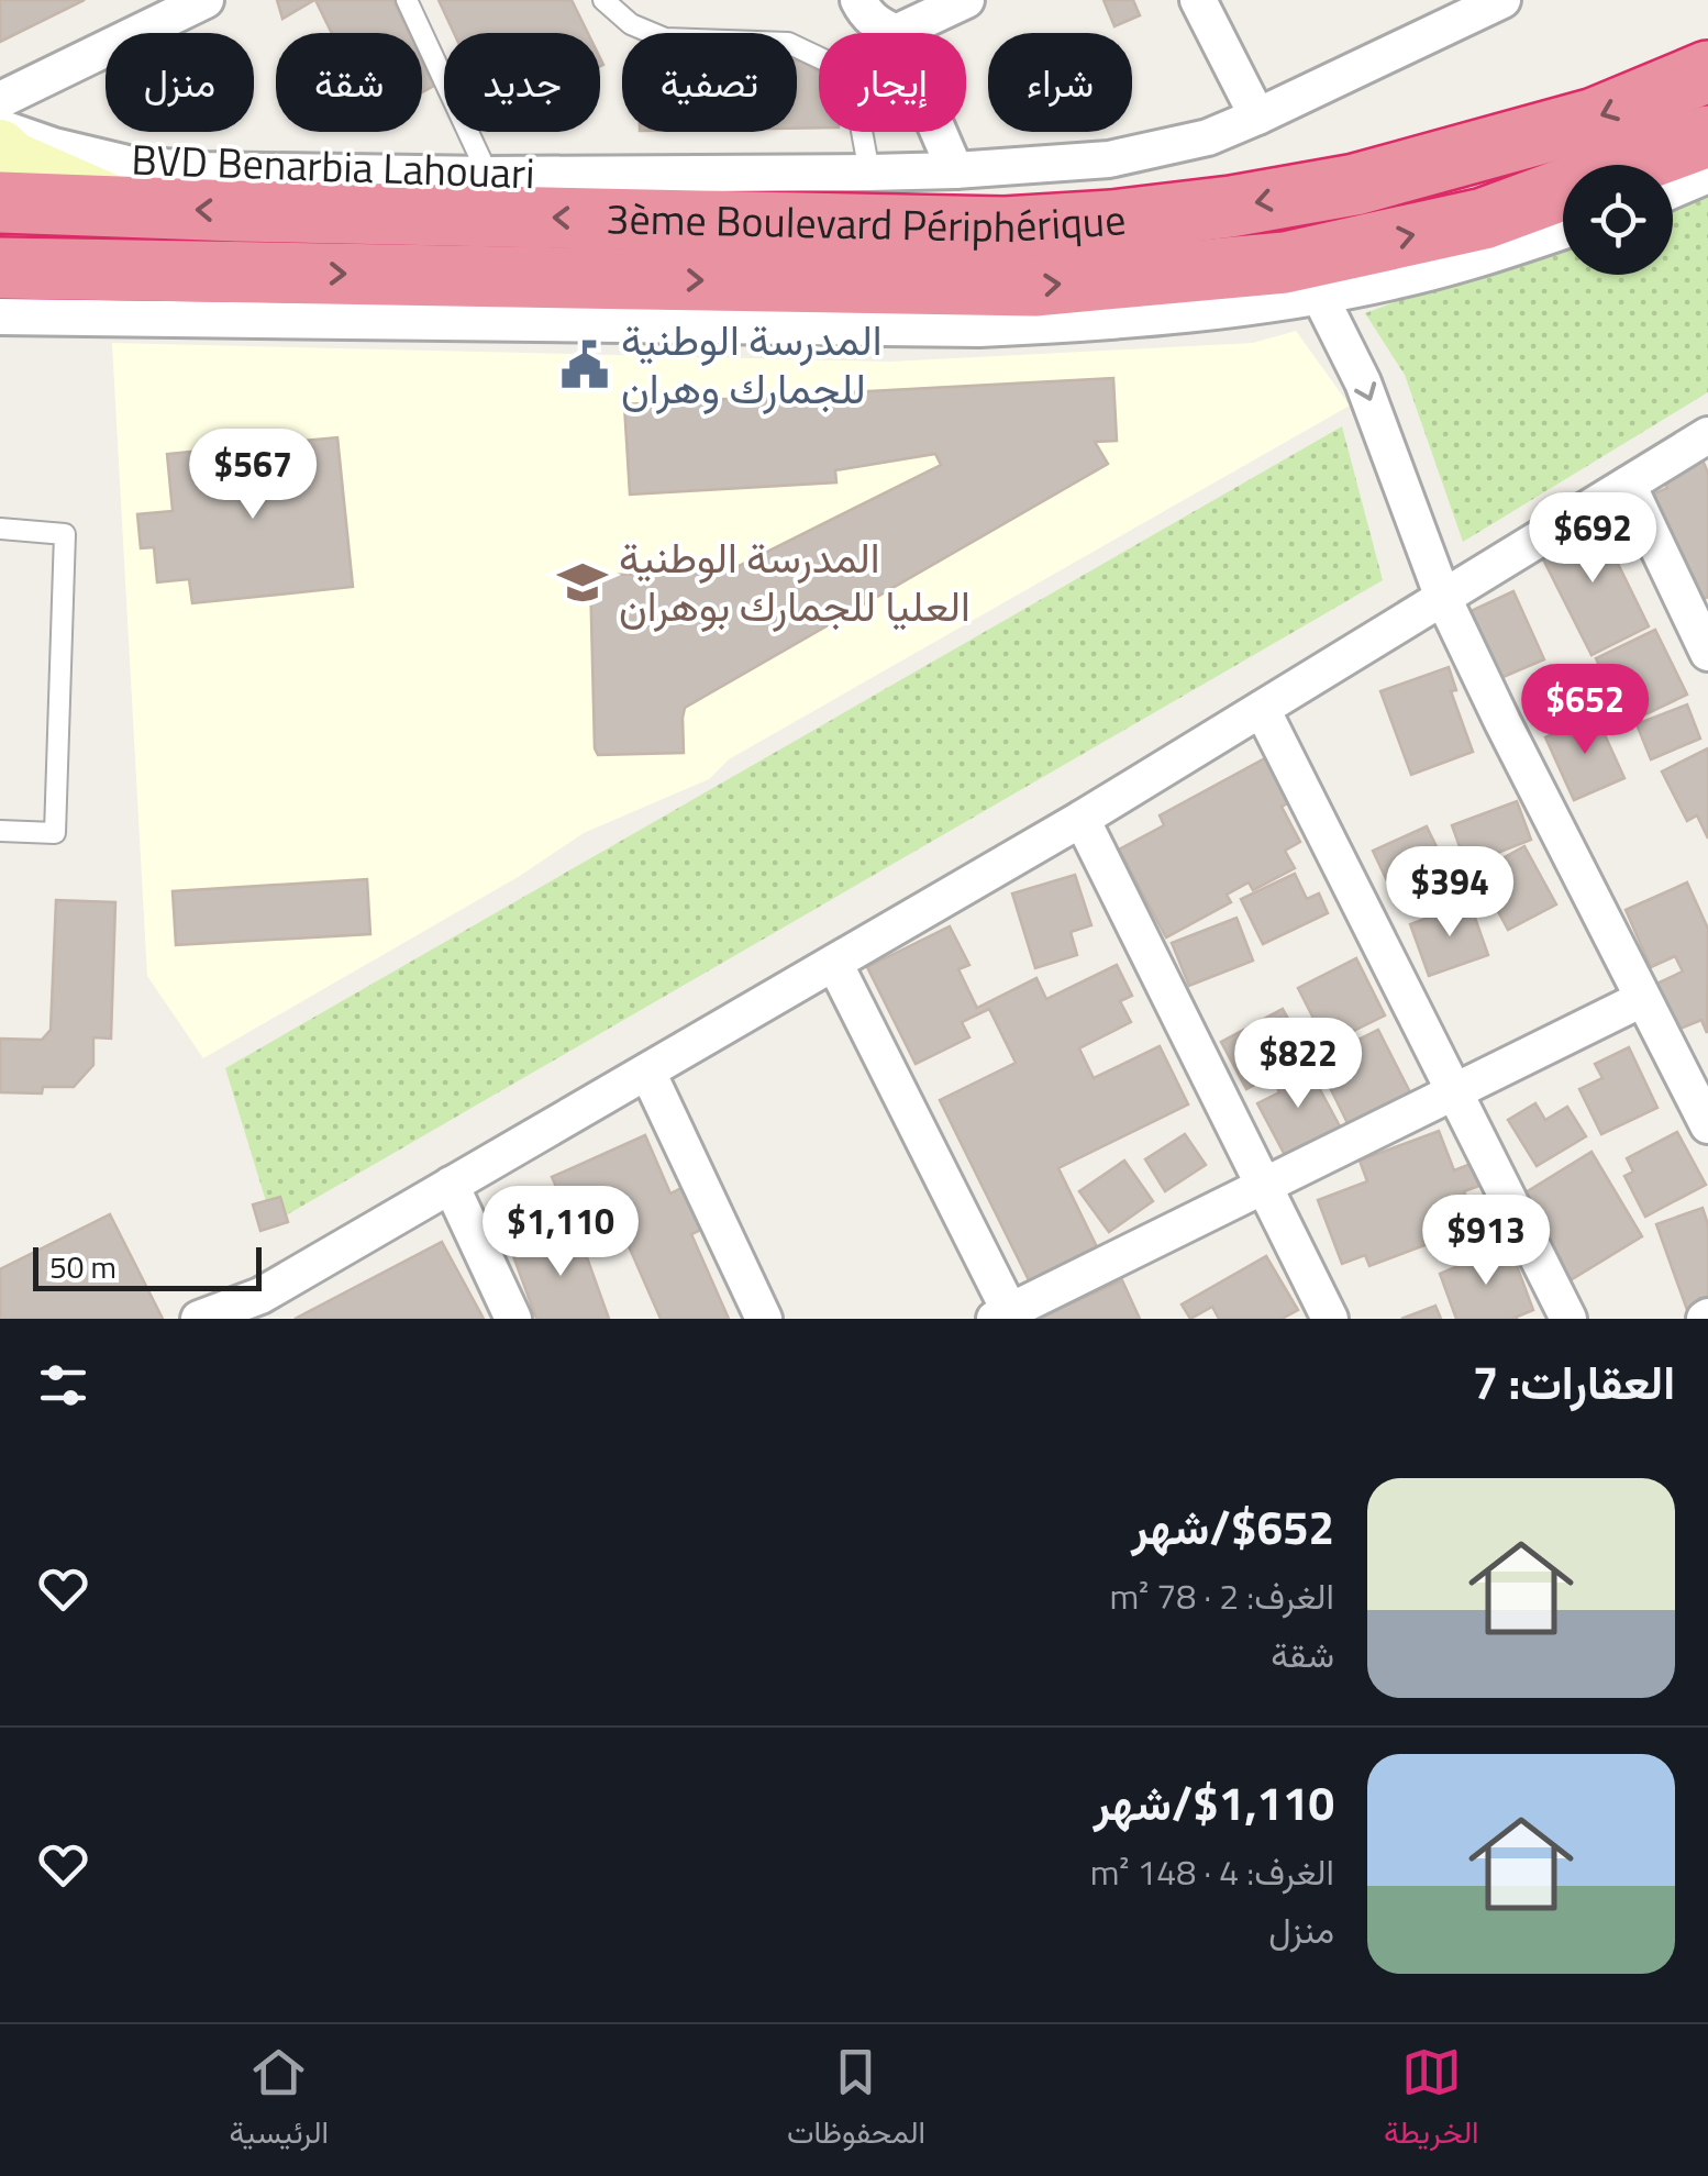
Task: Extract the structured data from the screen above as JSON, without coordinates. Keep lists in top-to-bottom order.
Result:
{
  "streets": {
    "highway": ["3ème Boulevard Périphérique"],
    "street": ["BVD Benarbia Lahouari"]
  },
  "places": {
    "public building": ["المدرسة الوطنية للجمارك وهران"],
    "school or university": ["المدرسة الوطنية العليا للجمارك بوهران"]
  },
  "scale_bar": "50 m",
  "page": {
    "chip": [
      "شراء",
      "إيجار",
      "تصفية",
      "جديد",
      "شقة",
      "منزل"
    ],
    "price": [
      "$567",
      "$692",
      "$652",
      "$394",
      "$822",
      "$1,110",
      "$913"
    ],
    "scale": "50 m",
    "heading": "العقارات: 7",
    "list": [
      {
        "name": "$652/شهر",
        "note": "الغرف: 2 · 78 m² · شقة"
      },
      {
        "name": "$1,110/شهر",
        "note": "الغرف: 4 · 148 m² · منزل"
      }
    ],
    "tabs": ["الخريطة", "المحفوظات", "الرئيسية"]
  }
}
